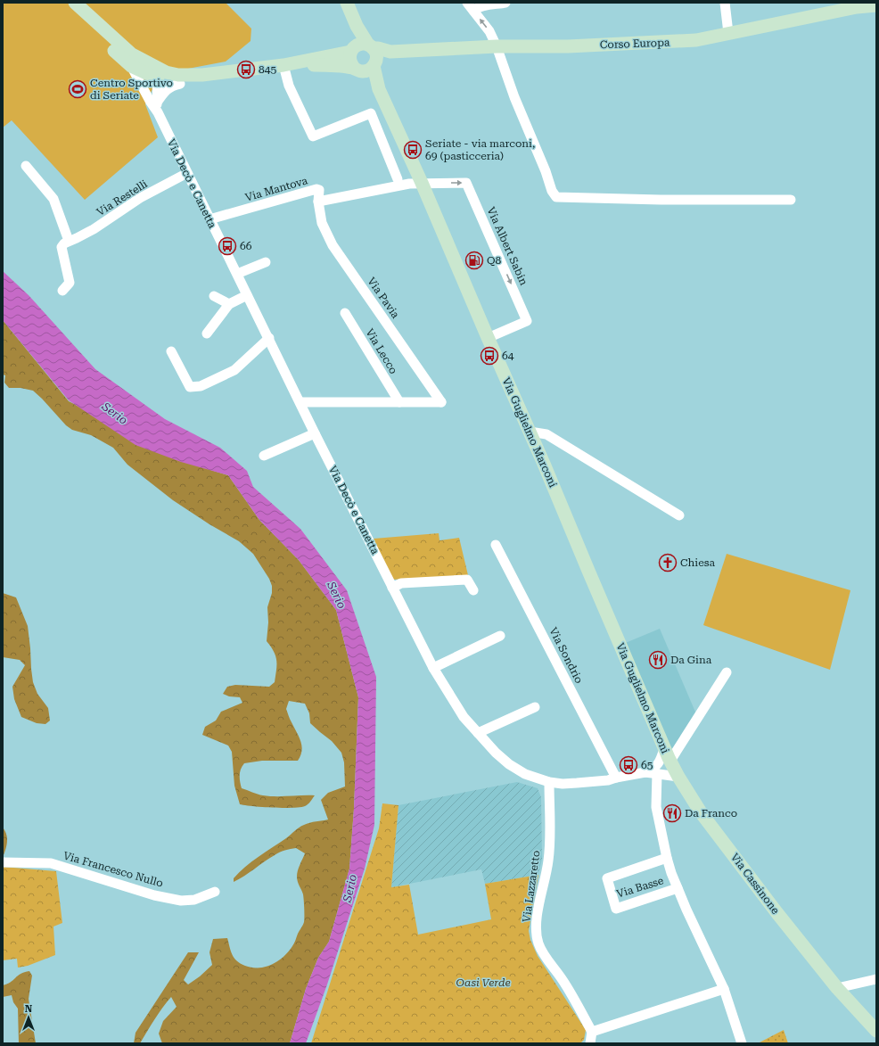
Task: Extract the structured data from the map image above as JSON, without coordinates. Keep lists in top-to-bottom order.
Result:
{
  "streets": {
    "main road": [
      "Corso Europa",
      "Via Decò e Canetta",
      "Via Guglielmo Marconi",
      "Via Cassinone"
    ],
    "street": [
      "Via Mantova",
      "Via Restelli",
      "Via Albert Sabin",
      "Via Pavia",
      "Via Lecco",
      "Via Sondrio",
      "Via Francesco Nullo",
      "Via Lazzaretto",
      "Via Basse"
    ]
  },
  "crossings": [
    ["Corso Europa", "Via Decò e Canetta"],
    ["Corso Europa", "Via Guglielmo Marconi"],
    ["Via Decò e Canetta", "Via Mantova"],
    ["Via Decò e Canetta", "Via Restelli"],
    ["Via Decò e Canetta", "Via Guglielmo Marconi"],
    ["Via Decò e Canetta", "Via Sondrio"],
    ["Via Decò e Canetta", "Via Cassinone"],
    ["Via Decò e Canetta", "Via Lazzaretto"],
    ["Via Decò e Canetta", "Via Basse"],
    ["Via Mantova", "Via Pavia"],
    ["Via Albert Sabin", "Via Guglielmo Marconi"],
    ["Via Pavia", "Via Lecco"],
    ["Via Guglielmo Marconi", "Via Cassinone"]
  ],
  "water": ["Serio"],
  "parks": ["Oasi Verde"],
  "places": {
    "bus stop": [
      "845",
      "Seriate - via marconi, 69 (pasticceria)",
      "66",
      "64",
      "65"
    ],
    "sports": ["Centro Sportivo di Seriate"],
    "fuel station": ["Q8"],
    "church": ["Chiesa"],
    "restaurant": ["Da Gina", "Da Franco"]
  },
  "north": "top"
}
